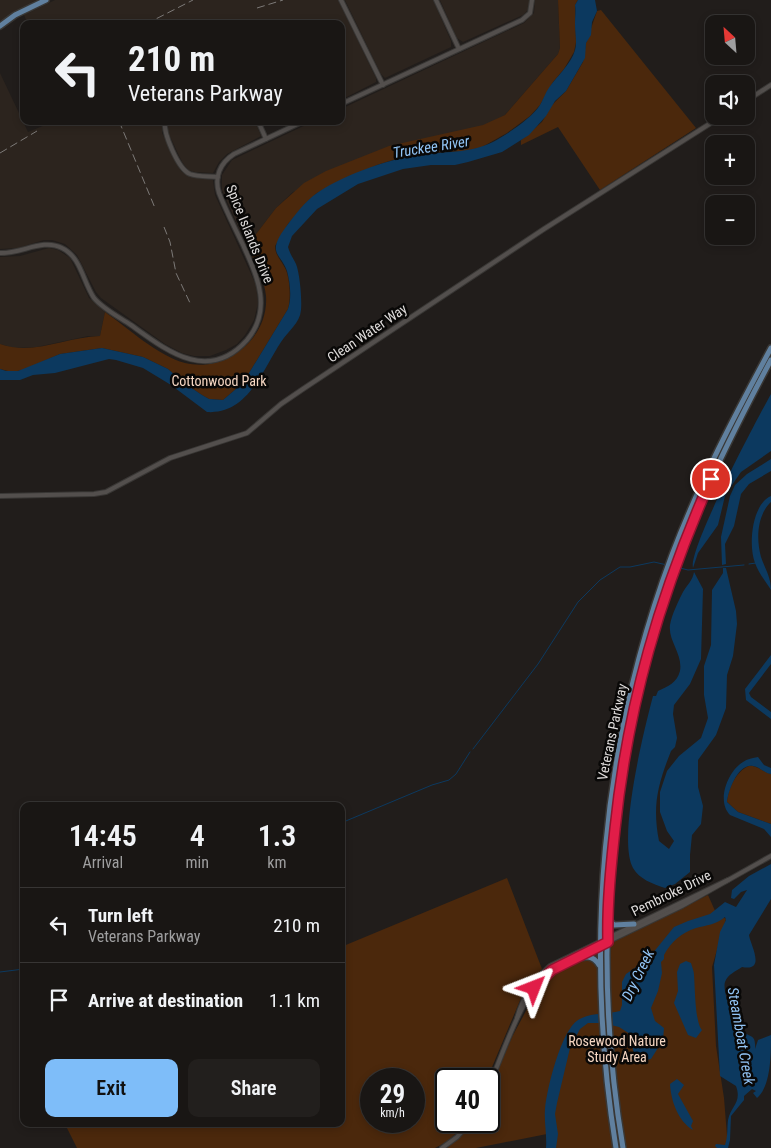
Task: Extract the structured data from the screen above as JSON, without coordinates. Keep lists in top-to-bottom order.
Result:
{
  "streets": {
    "main road": ["Veterans Parkway"],
    "street": ["Spice Islands Drive", "Clean Water Way", "Pembroke Drive"]
  },
  "crossings": [
    ["Veterans Parkway", "Pembroke Drive"]
  ],
  "water": ["Truckee River", "Dry Creek", "Steamboat Creek"],
  "parks": ["Cottonwood Park", "Rosewood Nature Study Area"],
  "north": "top left",
  "page": {
    "map_buttons": ["+", "−"],
    "turn": ["210 m", "Veterans Parkway"],
    "eta": [
      "14:45",
      "Arrival",
      "4",
      "min",
      "1.3",
      "km"
    ],
    "list": [
      {
        "name": "Turn left",
        "note": "Veterans Parkway",
        "value": "210 m"
      },
      {
        "name": "Arrive at destination",
        "value": "1.1 km"
      }
    ],
    "buttons": ["Exit", "Share"],
    "speed": "29 km/h",
    "limit": "40"
  }
}
